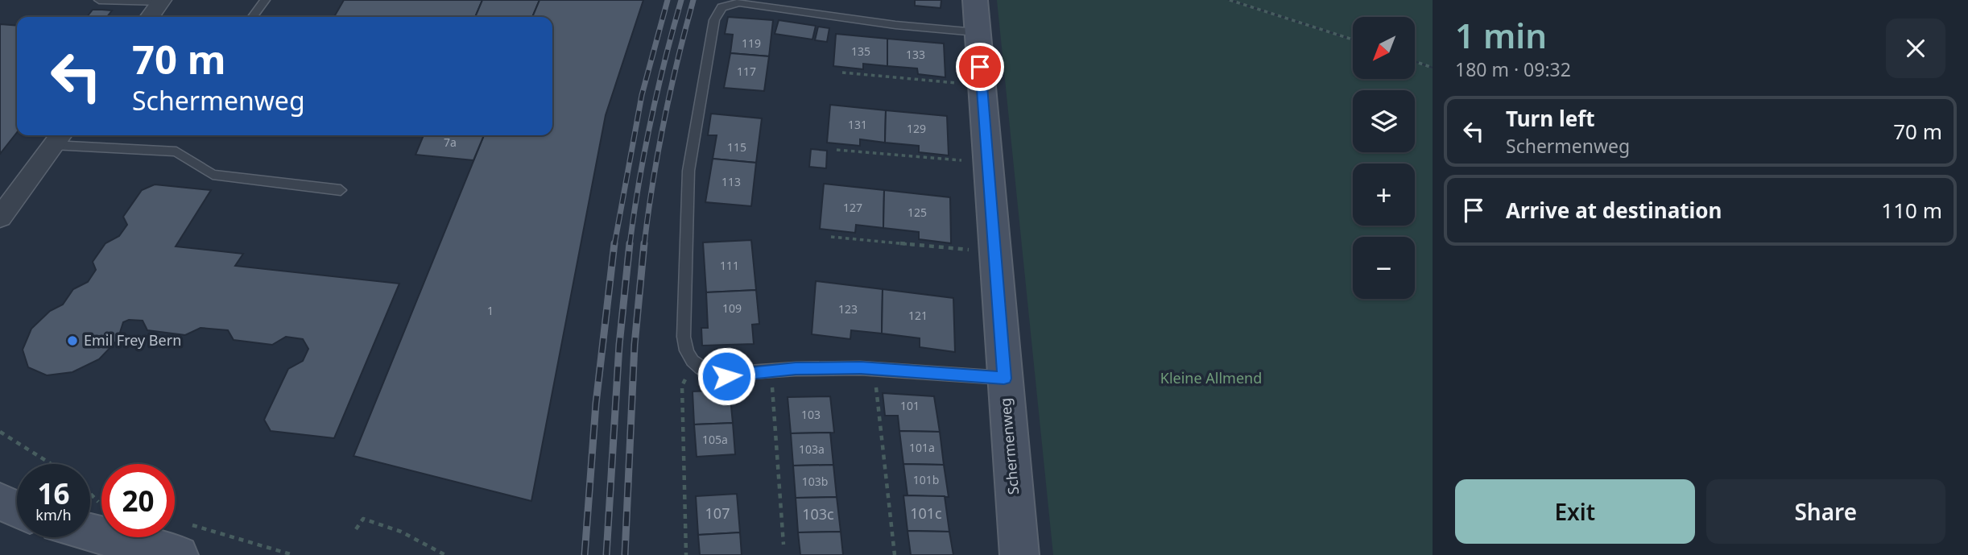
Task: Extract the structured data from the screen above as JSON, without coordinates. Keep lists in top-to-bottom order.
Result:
{
  "streets": {
    "street": ["Schermenweg"]
  },
  "parks": ["Kleine Allmend"],
  "places": ["Emil Frey Bern"],
  "house_numbers": [
    "119",
    "135",
    "133",
    "117",
    "131",
    "129",
    "7a",
    "115",
    "113",
    "127",
    "125",
    "111",
    "109",
    "123",
    "1",
    "121",
    "101",
    "103",
    "105a",
    "101a",
    "103a",
    "101b",
    "103b",
    "107",
    "101c",
    "103c"
  ],
  "north": "bottom left",
  "page": {
    "heading": ["1 min", "180 m · 09:32"],
    "map_buttons": ["+", "−"],
    "turn": ["70 m", "Schermenweg"],
    "list": [
      {
        "name": "Turn left",
        "note": "Schermenweg",
        "value": "70 m"
      },
      {
        "name": "Arrive at destination",
        "value": "110 m"
      }
    ],
    "speed": "16 km/h",
    "limit": "20",
    "buttons": ["Exit", "Share"]
  }
}
